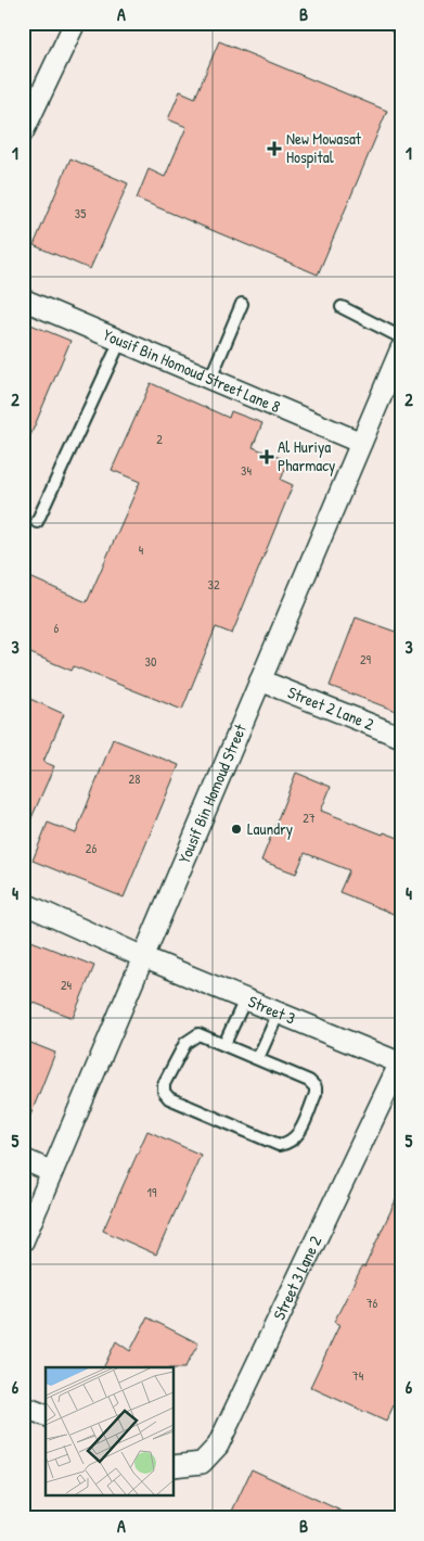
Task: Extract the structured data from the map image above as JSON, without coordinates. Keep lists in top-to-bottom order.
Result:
{
  "streets": {
    "street": [
      "Yousif Bin Homoud Street Lane 8",
      "Street 2 Lane 2",
      "Yousif Bin Homoud Street",
      "Street 3",
      "Street 3 Lane 2"
    ]
  },
  "crossings": [
    ["Yousif Bin Homoud Street Lane 8", "Yousif Bin Homoud Street"],
    ["Street 2 Lane 2", "Yousif Bin Homoud Street"],
    ["Yousif Bin Homoud Street", "Street 3"],
    ["Street 3", "Street 3 Lane 2"]
  ],
  "places": {
    "health": ["New Mowasat Hospital", "Al Huriya Pharmacy"],
    "other": ["Laundry"]
  },
  "house_numbers": [
    "35",
    "2",
    "34",
    "4",
    "32",
    "6",
    "29",
    "30",
    "28",
    "27",
    "26",
    "24",
    "19",
    "76",
    "74"
  ],
  "grid": {
    "columns": ["A", "B"],
    "rows": [
      "1",
      "2",
      "3",
      "4",
      "5",
      "6"
    ]
  }
}
